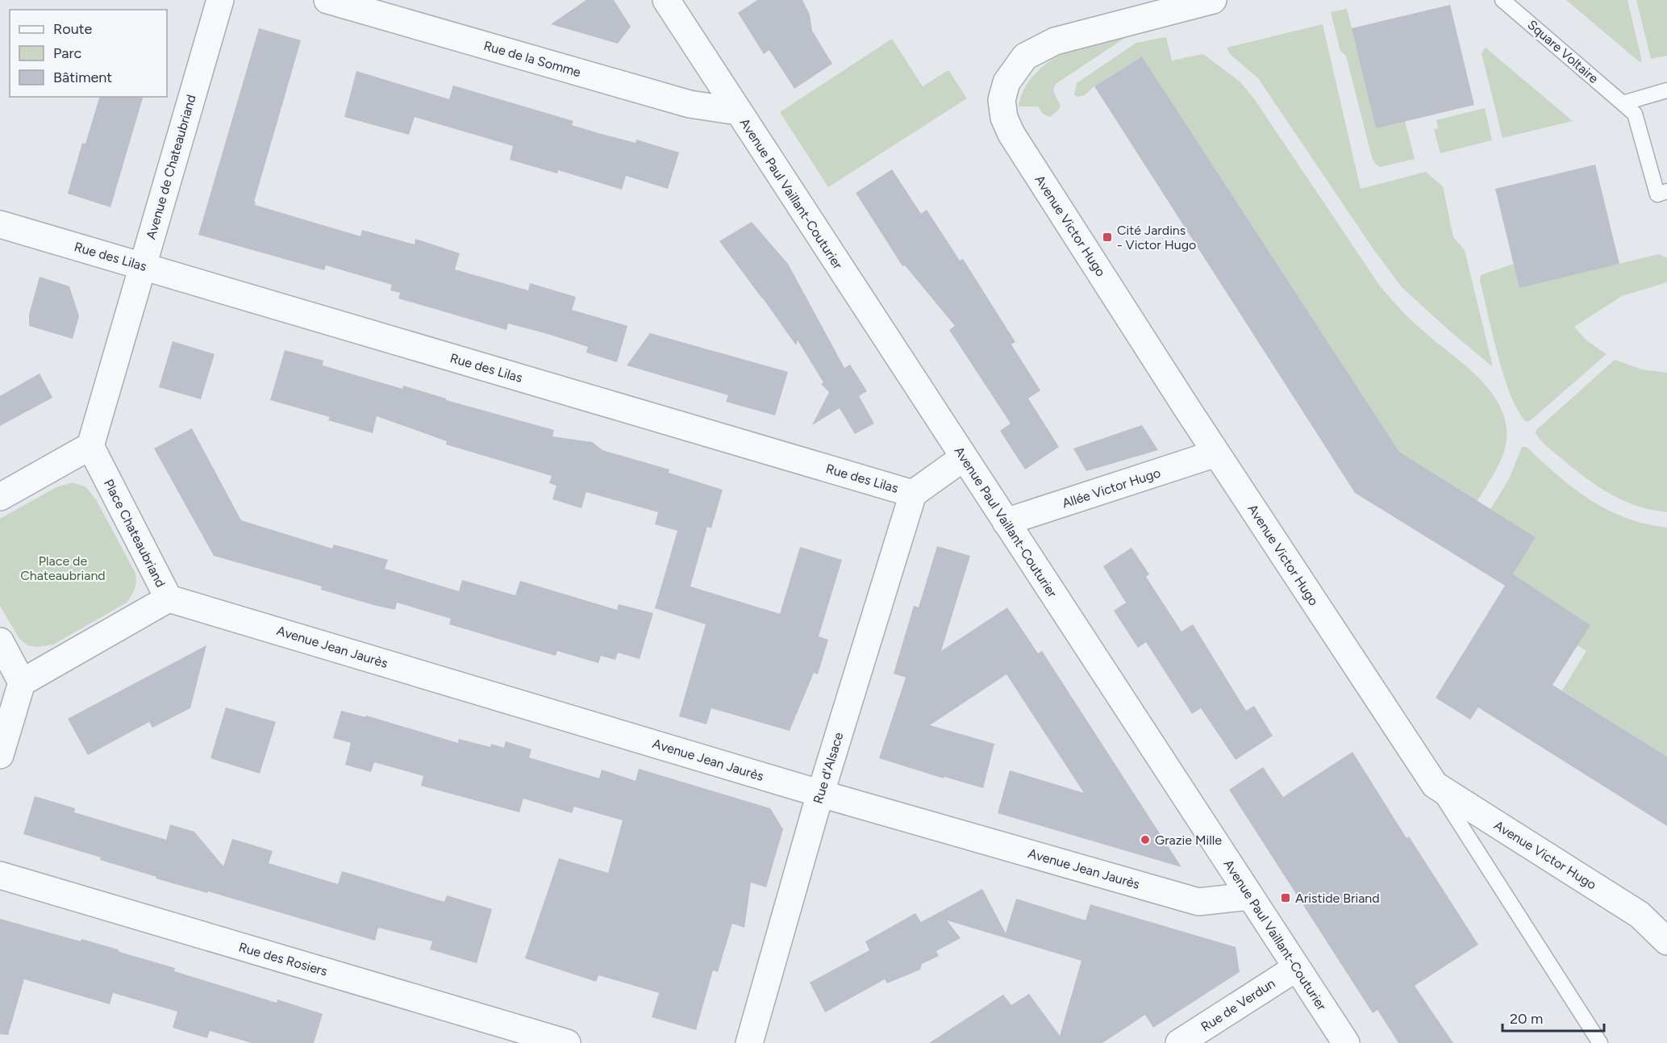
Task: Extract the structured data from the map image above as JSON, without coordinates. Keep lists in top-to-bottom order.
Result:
{
  "streets": {
    "street": [
      "Rue de la Somme",
      "Avenue de Chateaubriand",
      "Avenue Paul Vaillant-Couturier",
      "Avenue Victor Hugo",
      "Rue des Lilas",
      "Allée Victor Hugo",
      "Place Chateaubriand",
      "Avenue Jean Jaurès",
      "Rue d'Alsace",
      "Rue des Rosiers",
      "Rue de Verdun"
    ],
    "lane": ["Square Voltaire"]
  },
  "crossings": [
    ["Rue de la Somme", "Avenue Paul Vaillant-Couturier"],
    ["Avenue de Chateaubriand", "Rue des Lilas"],
    ["Avenue de Chateaubriand", "Place Chateaubriand"],
    ["Avenue Paul Vaillant-Couturier", "Rue des Lilas"],
    ["Avenue Paul Vaillant-Couturier", "Allée Victor Hugo"],
    ["Avenue Paul Vaillant-Couturier", "Avenue Jean Jaurès"],
    ["Avenue Paul Vaillant-Couturier", "Rue de Verdun"],
    ["Avenue Victor Hugo", "Allée Victor Hugo"],
    ["Rue des Lilas", "Rue d'Alsace"],
    ["Place Chateaubriand", "Avenue Jean Jaurès"],
    ["Avenue Jean Jaurès", "Rue d'Alsace"]
  ],
  "parks": ["Place de Chateaubriand"],
  "places": {
    "transit": ["Cité Jardins - Victor Hugo", "Aristide Briand"],
    "other": ["Grazie Mille"]
  },
  "legend": ["Route", "Parc", "Bâtiment"],
  "scale_bar": "20 m"
}
